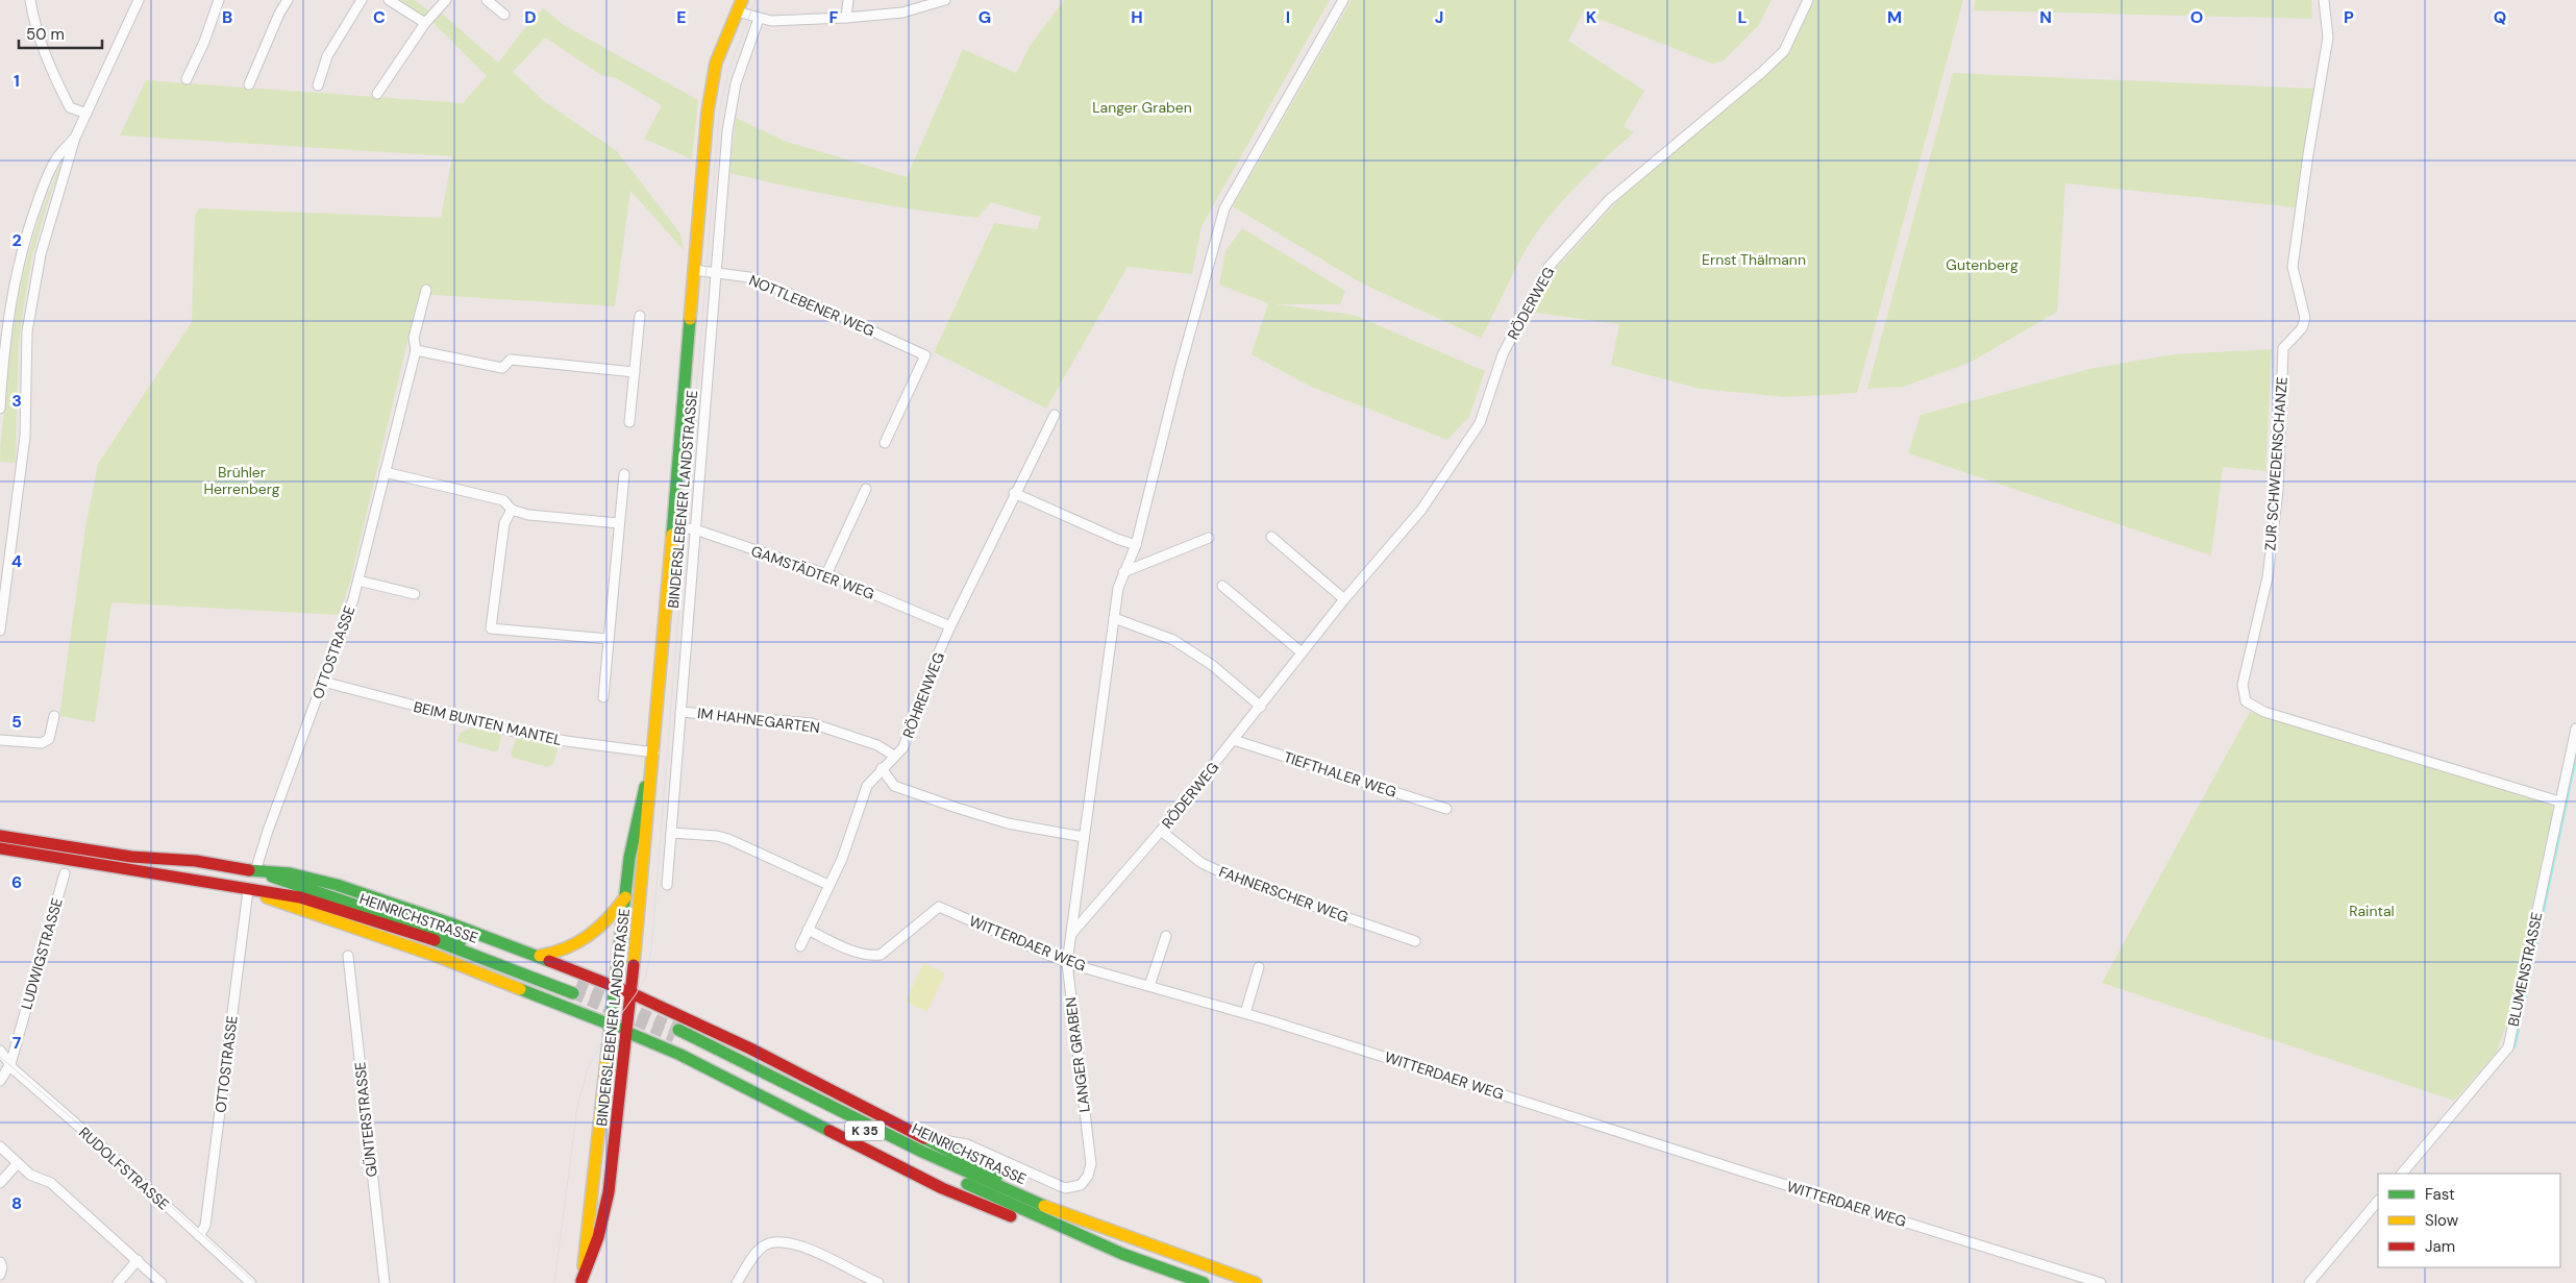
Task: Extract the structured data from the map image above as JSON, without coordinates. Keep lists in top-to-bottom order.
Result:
{
  "streets": {
    "main road": ["BINDERSLEBENER LANDSTRASSE", "HEINRICHSTRASSE", "K 35"],
    "street": [
      "RÖDERWEG",
      "NOTTLEBENER WEG",
      "ZUR SCHWEDENSCHANZE",
      "GAMSTÄDTER WEG",
      "OTTOSTRASSE",
      "RÖHRENWEG",
      "IM HAHNEGARTEN",
      "BEIM BUNTEN MANTEL",
      "TIEFTHALER WEG",
      "FAHNERSCHER WEG",
      "WITTERDAER WEG",
      "LUDWIGSTRASSE",
      "BLUMENSTRASSE",
      "LANGER GRABEN",
      "GÜNTERSTRASSE",
      "RUDOLFSTRASSE"
    ]
  },
  "crossings": [
    ["RÖDERWEG", "TIEFTHALER WEG"],
    ["RÖDERWEG", "FAHNERSCHER WEG"],
    ["RÖDERWEG", "LANGER GRABEN"],
    ["NOTTLEBENER WEG", "BINDERSLEBENER LANDSTRASSE"],
    ["ZUR SCHWEDENSCHANZE", "BLUMENSTRASSE"],
    ["BINDERSLEBENER LANDSTRASSE", "GAMSTÄDTER WEG"],
    ["BINDERSLEBENER LANDSTRASSE", "IM HAHNEGARTEN"],
    ["BINDERSLEBENER LANDSTRASSE", "BEIM BUNTEN MANTEL"],
    ["BINDERSLEBENER LANDSTRASSE", "HEINRICHSTRASSE"],
    ["BINDERSLEBENER LANDSTRASSE", "K 35"],
    ["GAMSTÄDTER WEG", "RÖHRENWEG"],
    ["OTTOSTRASSE", "BEIM BUNTEN MANTEL"],
    ["OTTOSTRASSE", "HEINRICHSTRASSE"],
    ["OTTOSTRASSE", "RUDOLFSTRASSE"],
    ["RÖHRENWEG", "IM HAHNEGARTEN"],
    ["RÖHRENWEG", "WITTERDAER WEG"],
    ["HEINRICHSTRASSE", "K 35"],
    ["WITTERDAER WEG", "LANGER GRABEN"],
    ["LUDWIGSTRASSE", "RUDOLFSTRASSE"],
    ["LANGER GRABEN", "K 35"]
  ],
  "parks": [
    "Langer Graben",
    "Ernst Thälmann",
    "Gutenberg",
    "Brühler Herrenberg",
    "Raintal"
  ],
  "legend": ["Fast", "Slow", "Jam"],
  "scale_bar": "50 m",
  "grid": {
    "columns": [
      "B",
      "C",
      "D",
      "E",
      "F",
      "G",
      "H",
      "I",
      "J",
      "K",
      "L",
      "M",
      "N",
      "O",
      "P",
      "Q"
    ],
    "rows": [
      "1",
      "2",
      "3",
      "4",
      "5",
      "6",
      "7",
      "8"
    ]
  }
}
